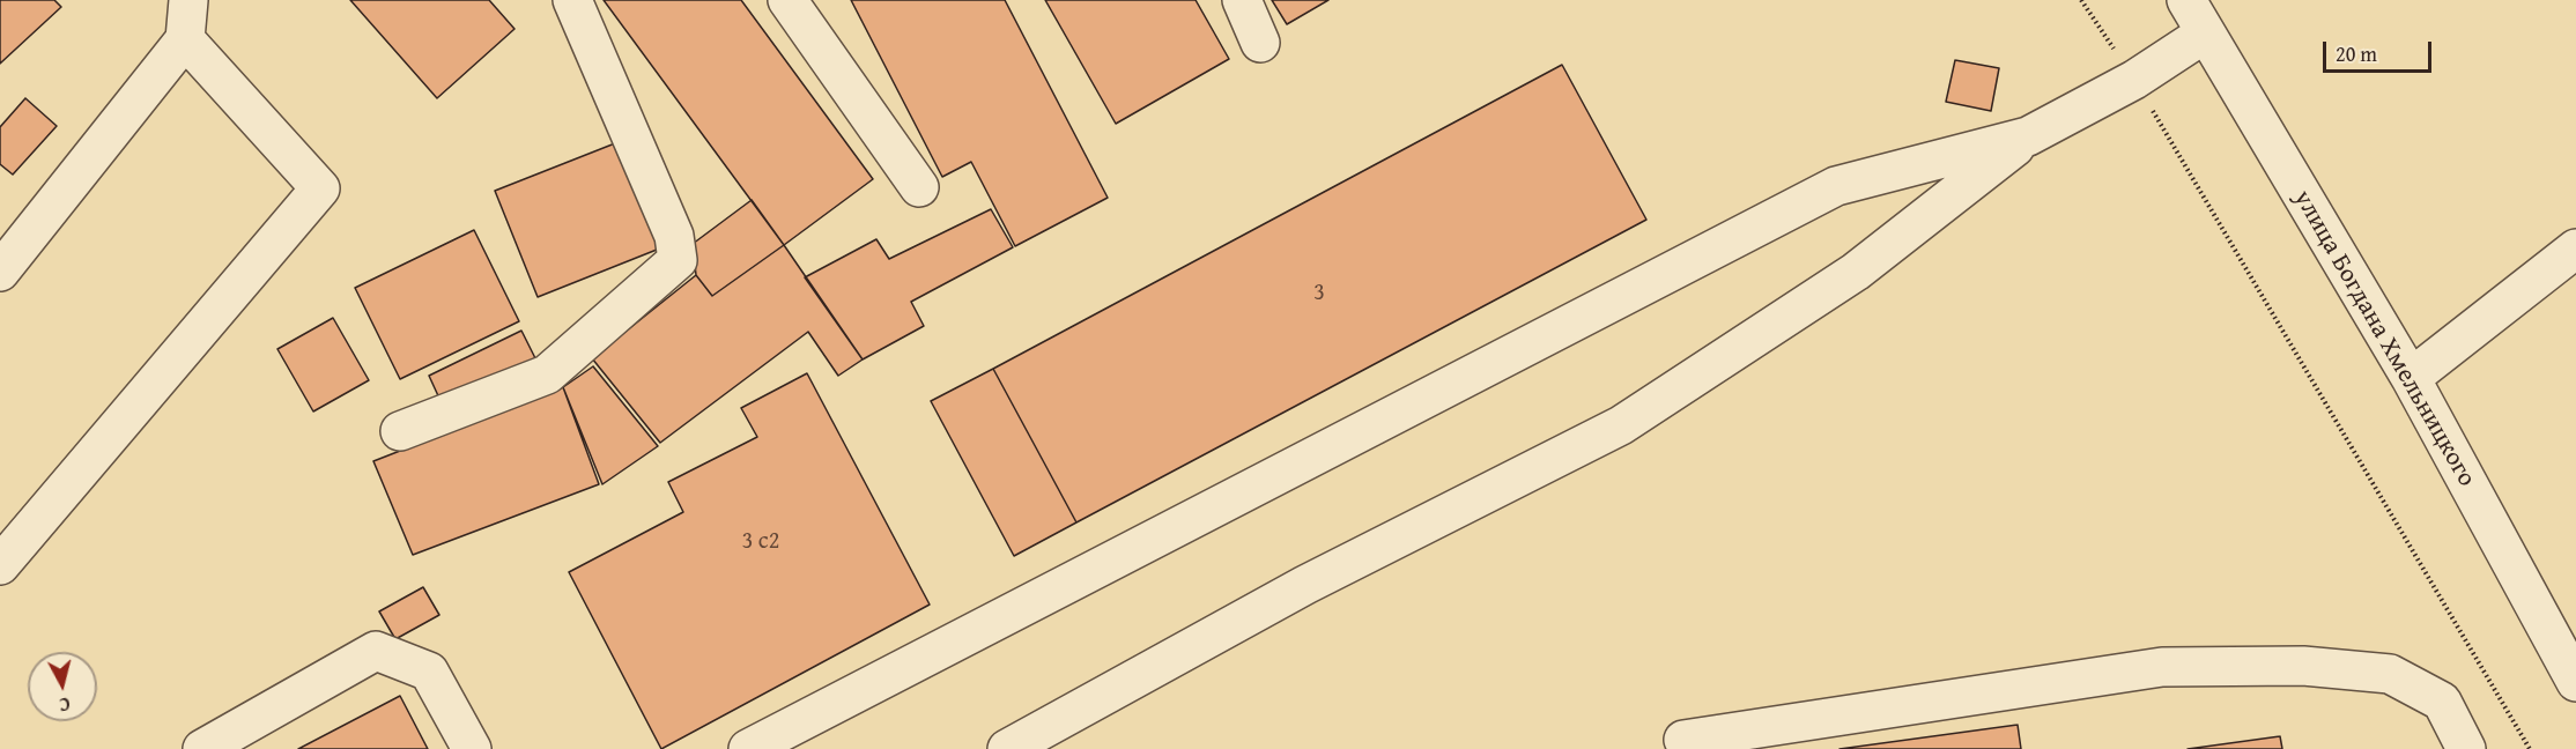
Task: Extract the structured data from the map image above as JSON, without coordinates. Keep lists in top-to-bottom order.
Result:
{
  "streets": {
    "street": ["улица Богдана Хмельницкого"]
  },
  "house_numbers": ["3", "3 с2"],
  "scale_bar": "20 m",
  "north": "bottom"
}
